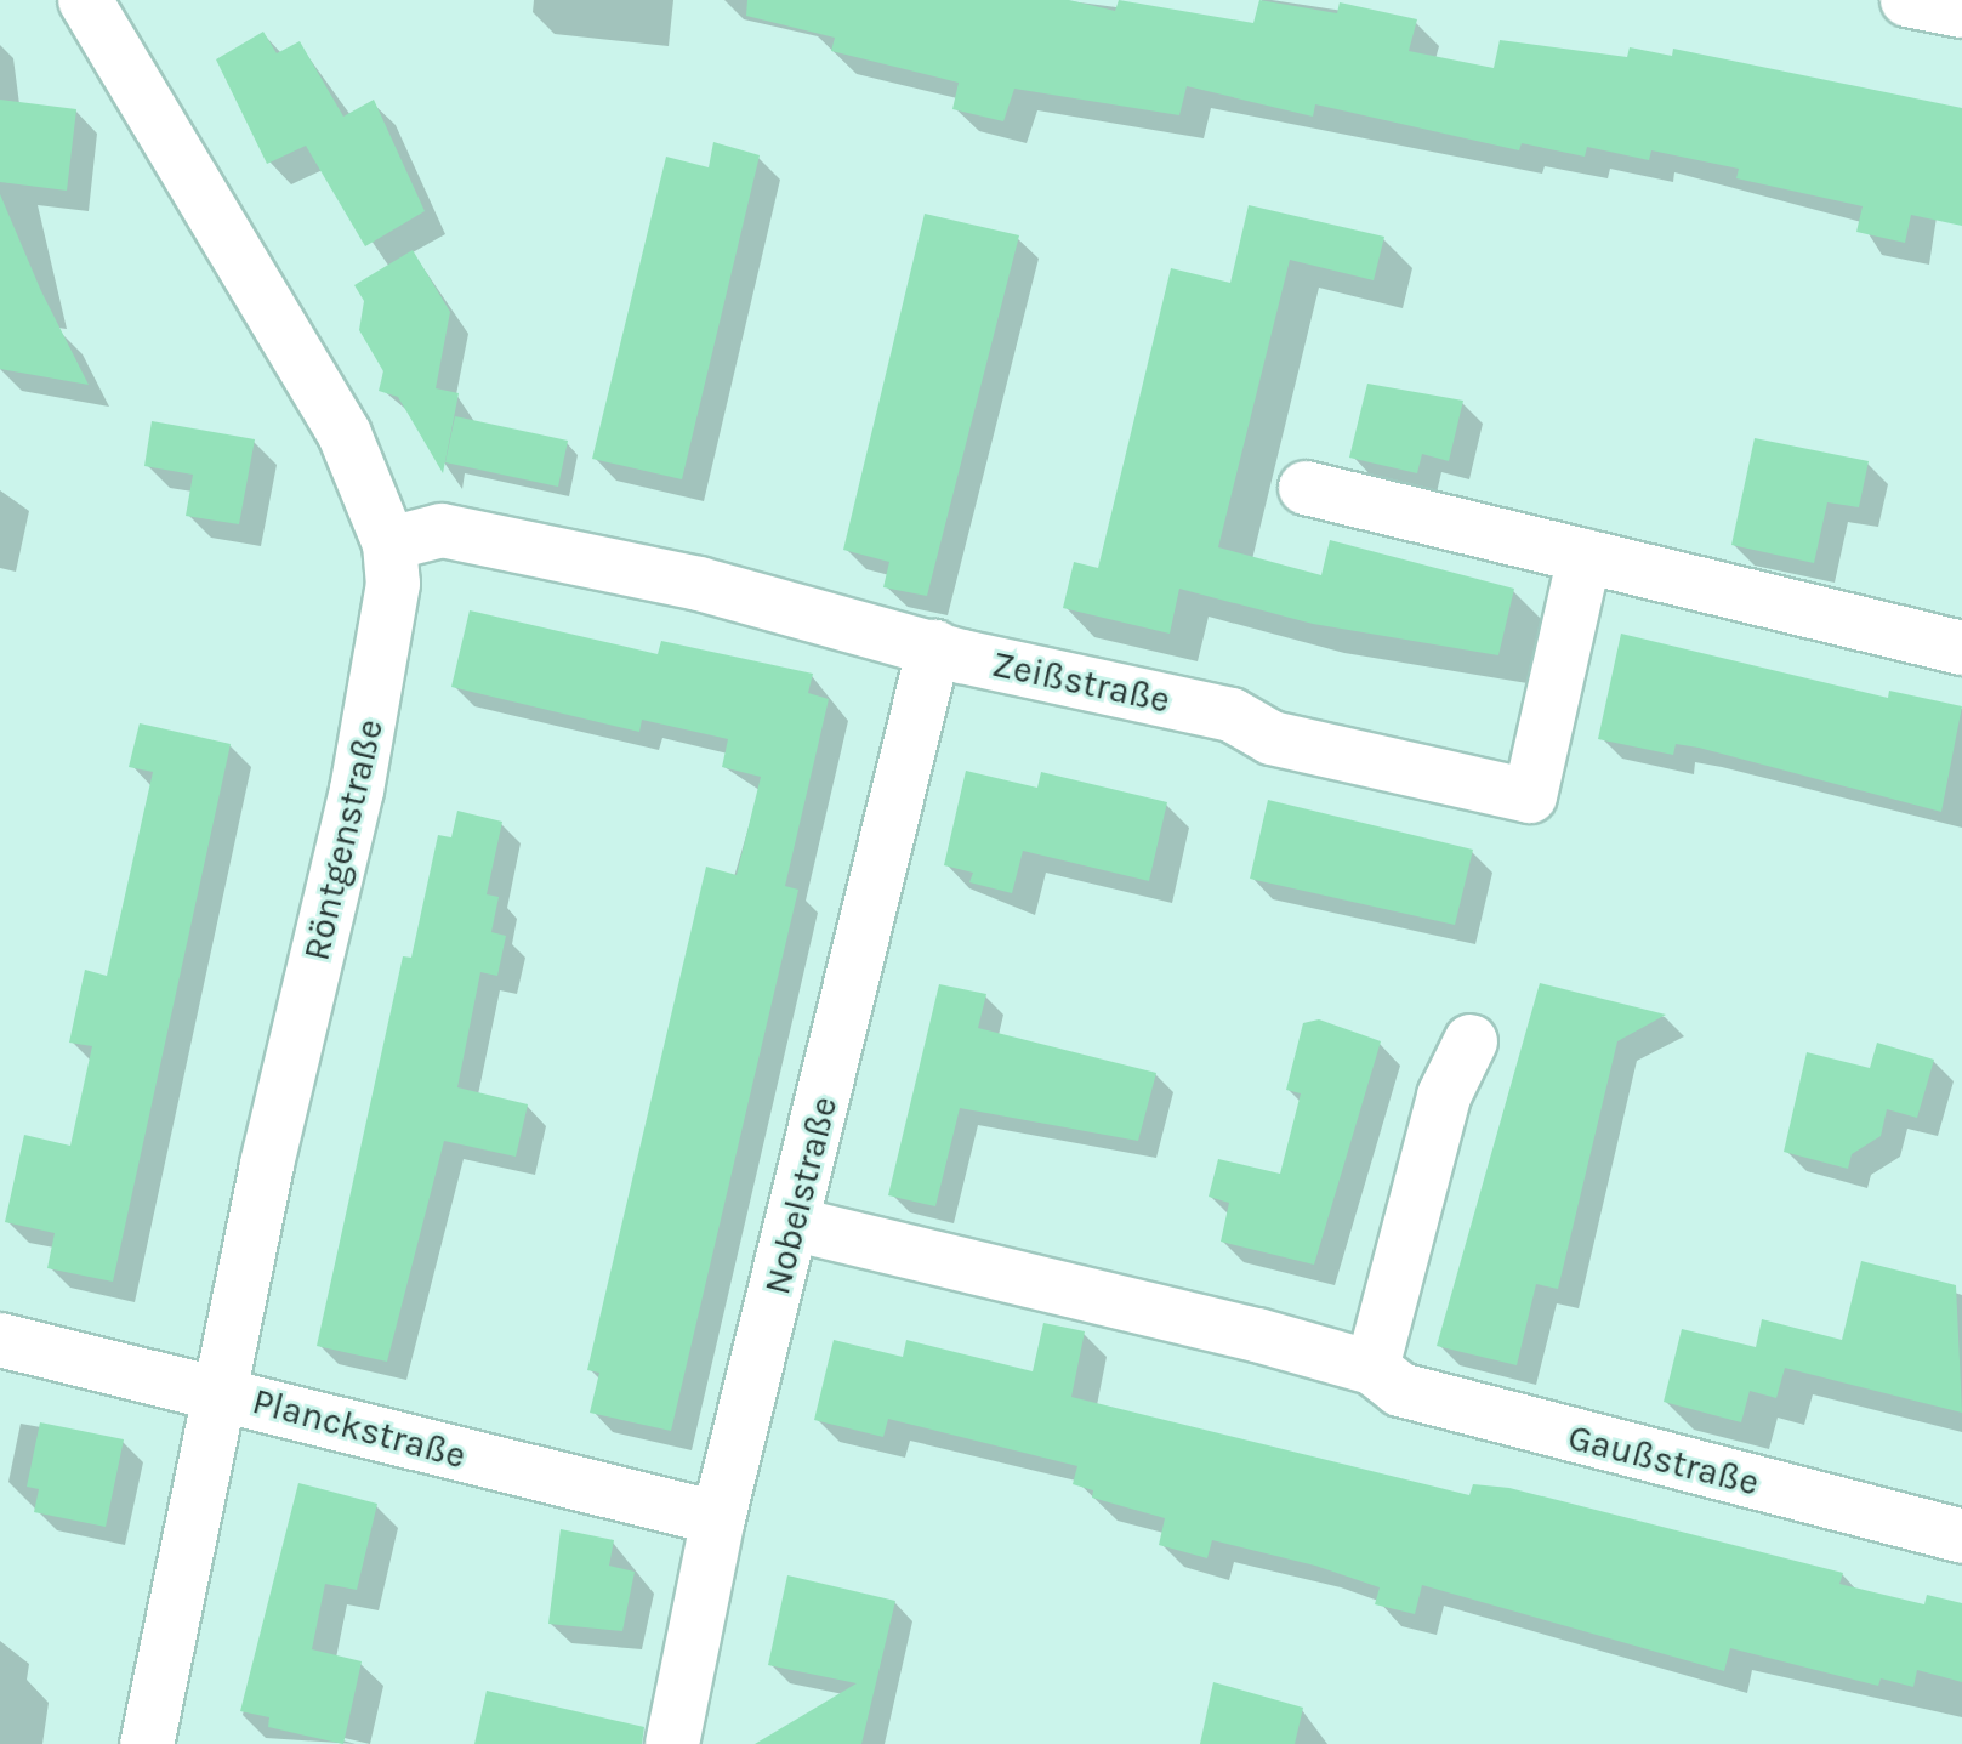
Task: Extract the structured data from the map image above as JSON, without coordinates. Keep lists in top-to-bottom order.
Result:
{
  "streets": {
    "street": [
      "Zeißstraße",
      "Röntgenstraße",
      "Nobelstraße",
      "Planckstraße",
      "Gaußstraße"
    ]
  },
  "crossings": [
    ["Zeißstraße", "Röntgenstraße"],
    ["Zeißstraße", "Nobelstraße"],
    ["Röntgenstraße", "Planckstraße"],
    ["Nobelstraße", "Planckstraße"],
    ["Nobelstraße", "Gaußstraße"]
  ]
}
